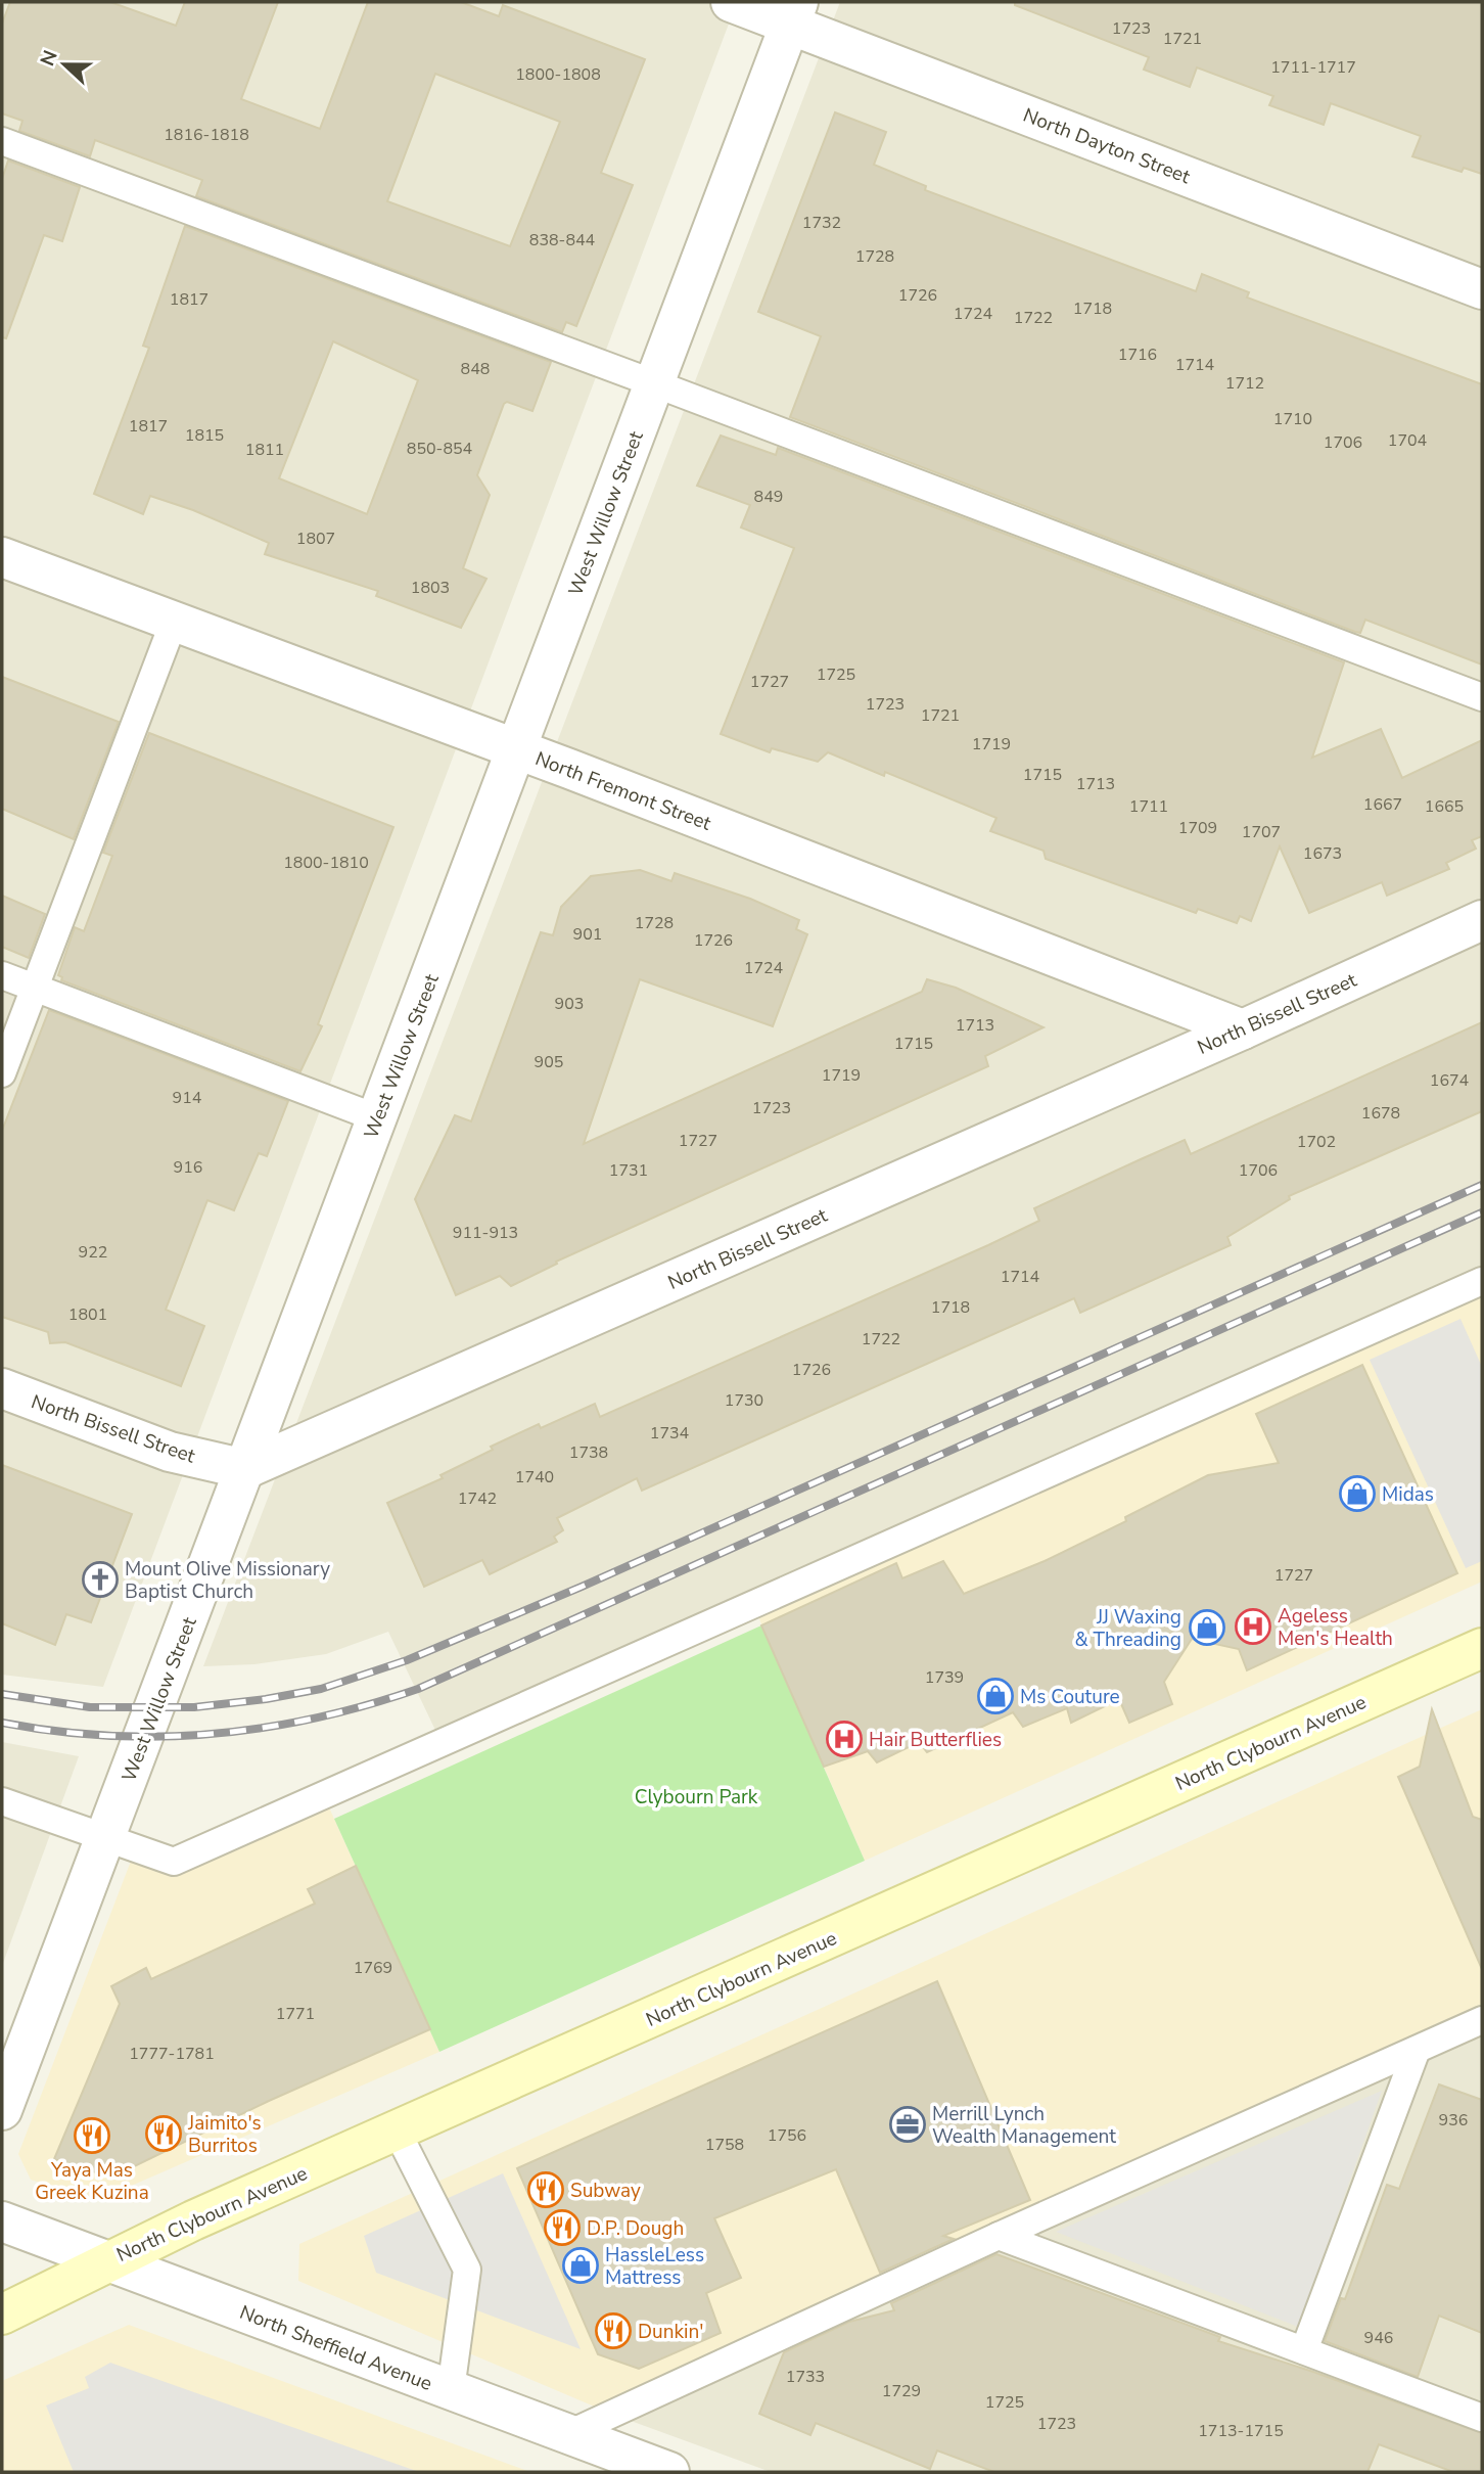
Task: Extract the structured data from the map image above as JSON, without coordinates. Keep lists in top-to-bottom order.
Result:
{
  "streets": {
    "main road": ["North Clybourn Avenue"],
    "street": [
      "North Dayton Street",
      "West Willow Street",
      "North Fremont Street",
      "North Bissell Street",
      "North Sheffield Avenue"
    ]
  },
  "crossings": [
    ["North Dayton Street", "West Willow Street"],
    ["West Willow Street", "North Fremont Street"],
    ["West Willow Street", "North Bissell Street"],
    ["North Fremont Street", "North Bissell Street"],
    ["North Clybourn Avenue", "North Sheffield Avenue"]
  ],
  "parks": ["Clybourn Park"],
  "places": {
    "shop": [
      "Midas",
      "JJ Waxing & Threading",
      "Ms Couture",
      "HassleLess Mattress"
    ],
    "church": ["Mount Olive Missionary Baptist Church"],
    "hospital": ["Ageless Men's Health", "Hair Butterflies"],
    "office": ["Merrill Lynch Wealth Management"],
    "restaurant": [
      "Jaimito's Burritos",
      "Yaya Mas Greek Kuzina",
      "Subway",
      "D.P. Dough",
      "Dunkin'"
    ]
  },
  "house_numbers": [
    "1723",
    "1721",
    "1711-1717",
    "1800-1808",
    "1816-1818",
    "1732",
    "838-844",
    "1728",
    "1726",
    "1817",
    "1718",
    "1724",
    "1722",
    "1716",
    "1714",
    "848",
    "1712",
    "1710",
    "1817",
    "1815",
    "1704",
    "1706",
    "850-854",
    "1811",
    "849",
    "1807",
    "1803",
    "1725",
    "1727",
    "1723",
    "1721",
    "1719",
    "1715",
    "1713",
    "1667",
    "1711",
    "1665",
    "1709",
    "1707",
    "1673",
    "1800-1810",
    "1728",
    "901",
    "1726",
    "1724",
    "903",
    "1713",
    "1715",
    "905",
    "1719",
    "1674",
    "914",
    "1723",
    "1678",
    "1727",
    "1702",
    "916",
    "1731",
    "1706",
    "911-913",
    "922",
    "1714",
    "1718",
    "1801",
    "1722",
    "1726",
    "1730",
    "1734",
    "1738",
    "1740",
    "1742",
    "1727",
    "1739",
    "1769",
    "1771",
    "1777-1781",
    "936",
    "1756",
    "1758",
    "946",
    "1733",
    "1729",
    "1725",
    "1723",
    "1713-1715"
  ],
  "north": "left"
}
